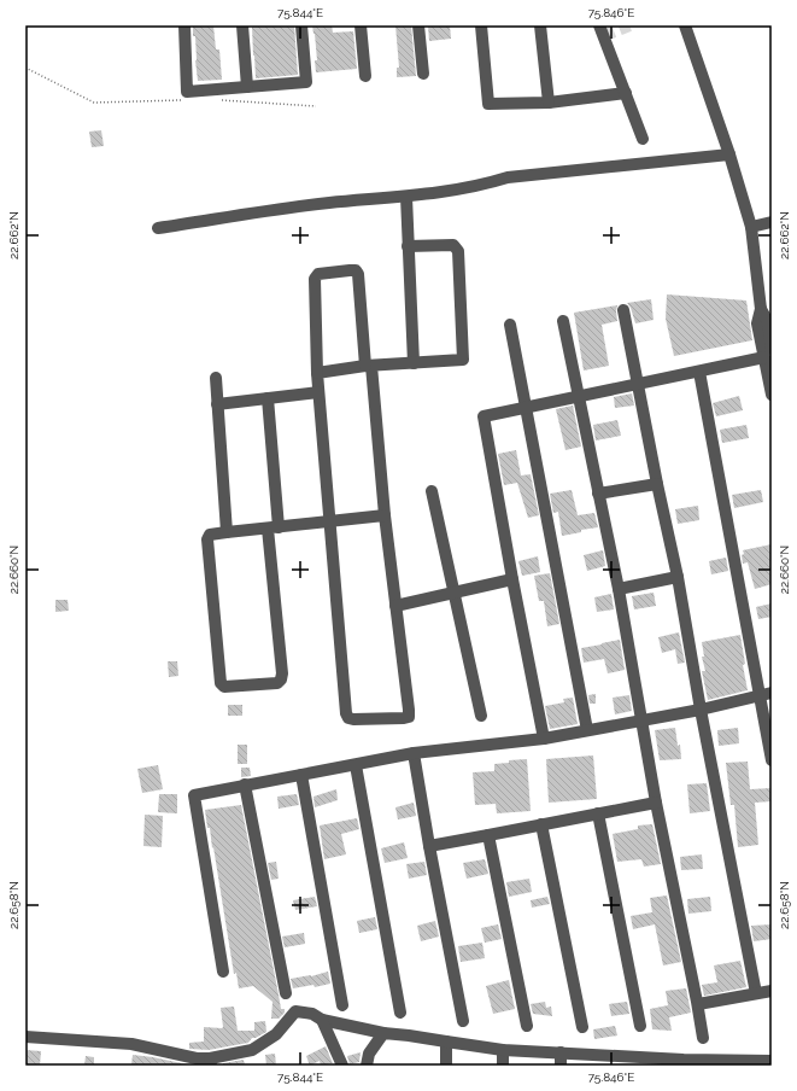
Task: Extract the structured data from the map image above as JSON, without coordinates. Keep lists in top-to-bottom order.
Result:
{
  "coordinates": [
    "75.844°E",
    "75.846°E",
    "22.662°N",
    "22.660°N",
    "22.658°N"
  ]
}
